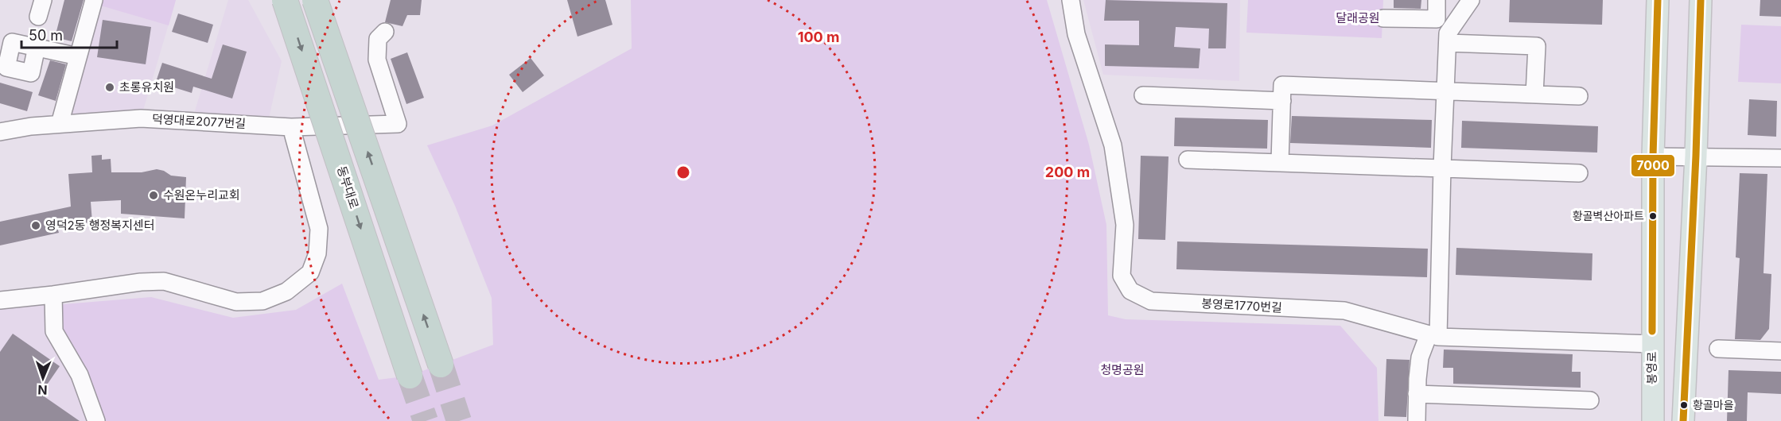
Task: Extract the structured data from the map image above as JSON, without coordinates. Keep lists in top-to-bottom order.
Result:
{
  "streets": {
    "highway": ["동부대로"],
    "main road": ["봉영로"],
    "street": ["덕영대로2077번길", "봉영로1770번길"]
  },
  "crossings": [
    ["봉영로1770번길", "봉영로"]
  ],
  "parks": ["달래공원", "청명공원"],
  "places": [
    "초롱유치원",
    "수원온누리교회",
    "황골벽산아파트",
    "영덕2동 행정복지센터",
    "황골마을"
  ],
  "lines": ["transit line 7000"],
  "scale_bar": "50 m",
  "north": "bottom",
  "rings": ["100 m", "200 m"]
}
